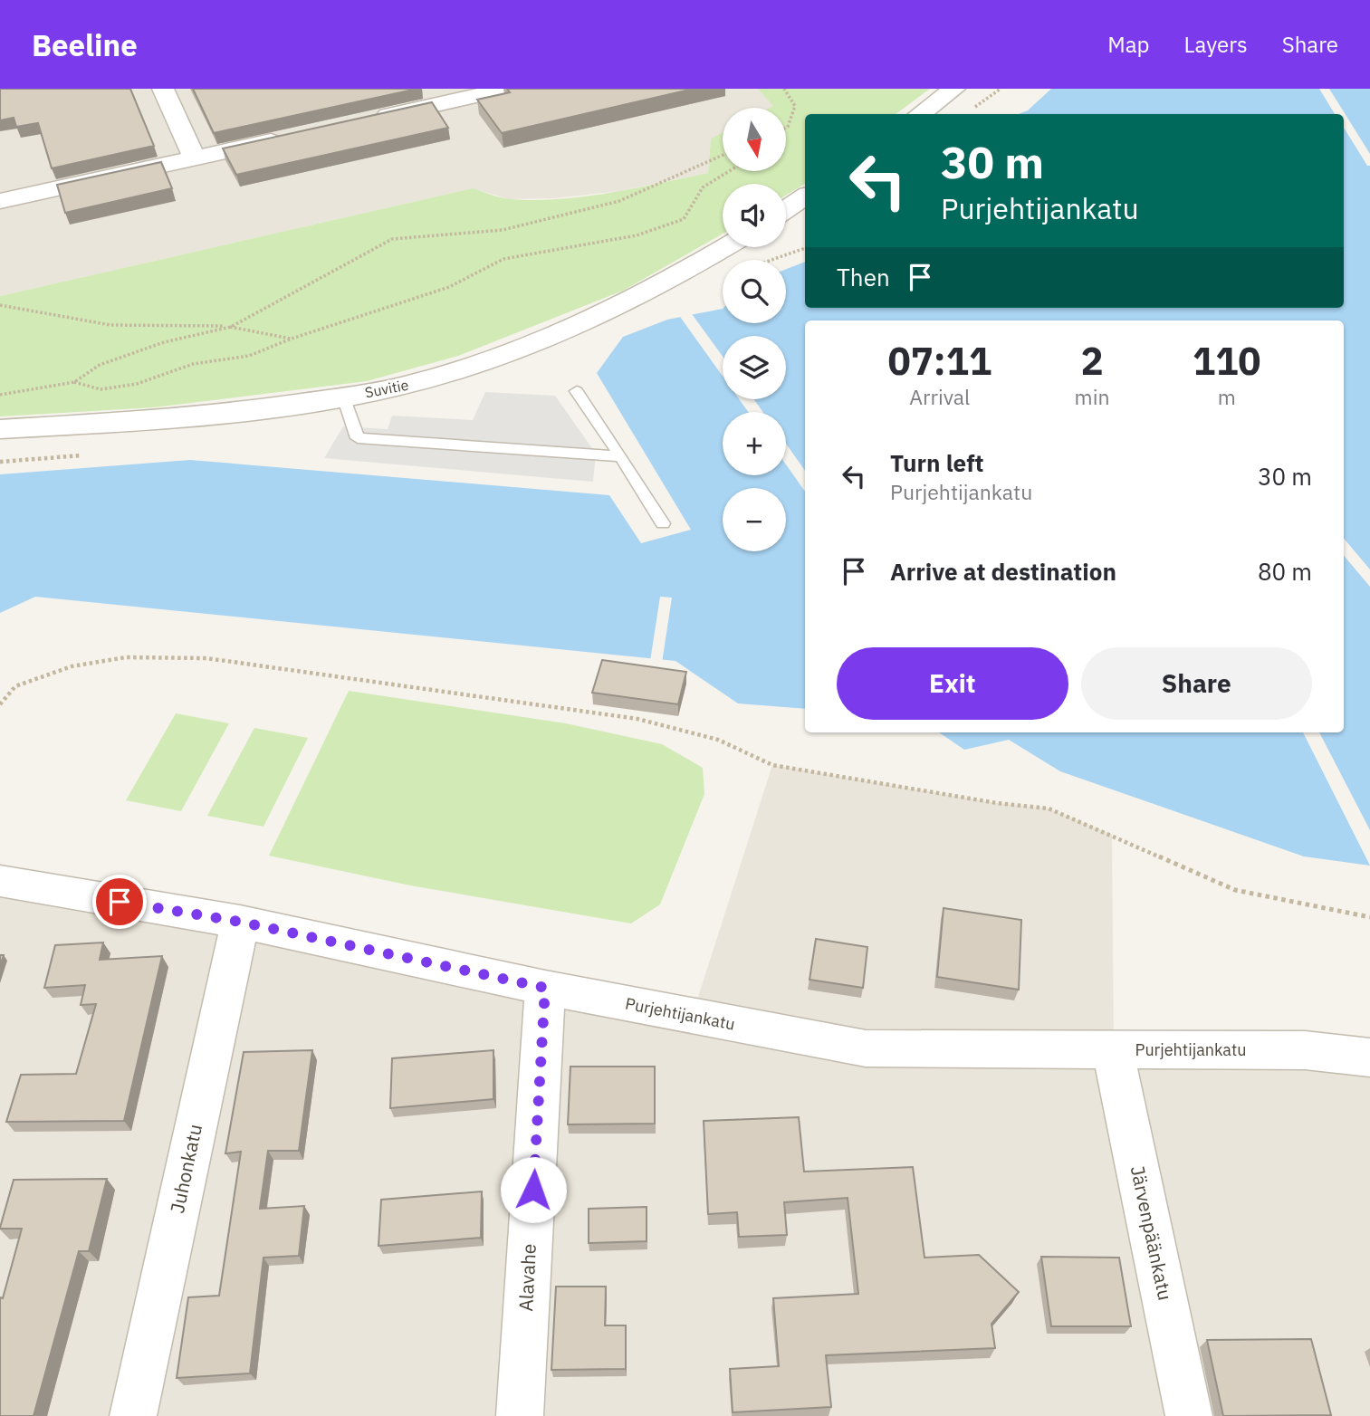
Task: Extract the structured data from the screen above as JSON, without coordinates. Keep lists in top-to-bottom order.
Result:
{
  "streets": {
    "street": [
      "Suvitie",
      "Purjehtijankatu",
      "Juhonkatu",
      "Järvenpäänkatu",
      "Alavahe"
    ]
  },
  "crossings": [
    ["Purjehtijankatu", "Juhonkatu"],
    ["Purjehtijankatu", "Järvenpäänkatu"],
    ["Purjehtijankatu", "Alavahe"]
  ],
  "north": "bottom",
  "page": {
    "header": "Beeline",
    "nav": ["Map", "Layers", "Share"],
    "map_buttons": ["+", "−"],
    "turn": ["30 m", "Purjehtijankatu"],
    "then": "Then",
    "eta": [
      "07:11",
      "Arrival",
      "2",
      "min",
      "110",
      "m"
    ],
    "list": [
      {
        "name": "Turn left",
        "note": "Purjehtijankatu",
        "value": "30 m"
      },
      {
        "name": "Arrive at destination",
        "value": "80 m"
      }
    ],
    "buttons": ["Exit", "Share"]
  }
}
